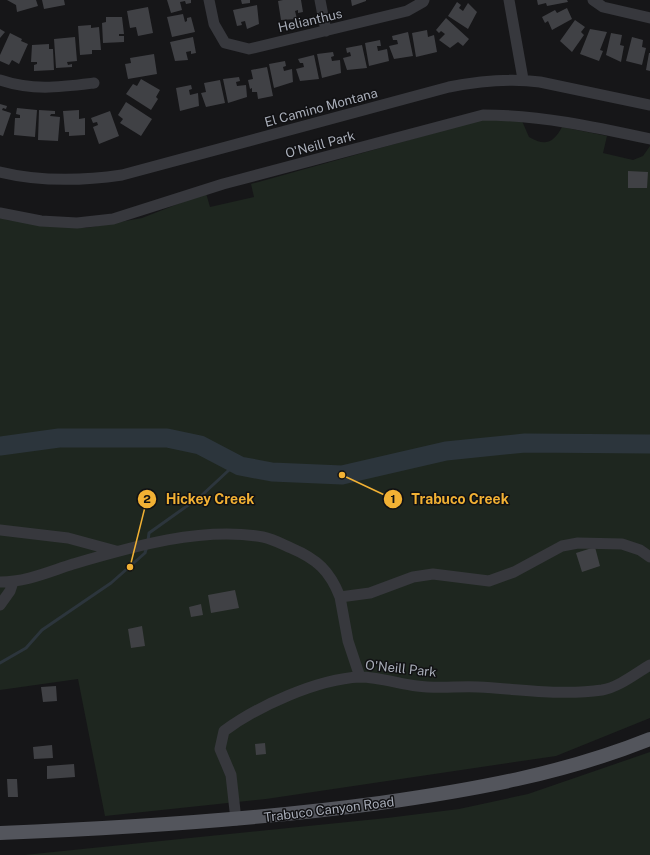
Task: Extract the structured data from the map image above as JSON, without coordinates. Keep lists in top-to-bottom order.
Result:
{
  "streets": {
    "main road": ["Trabuco Canyon Road"],
    "street": ["Helianthus", "El Camino Montana", "O'Neill Park"]
  },
  "crossings": [
    ["O'Neill Park", "Trabuco Canyon Road"]
  ],
  "places": ["Trabuco Creek", "Hickey Creek"]
}
